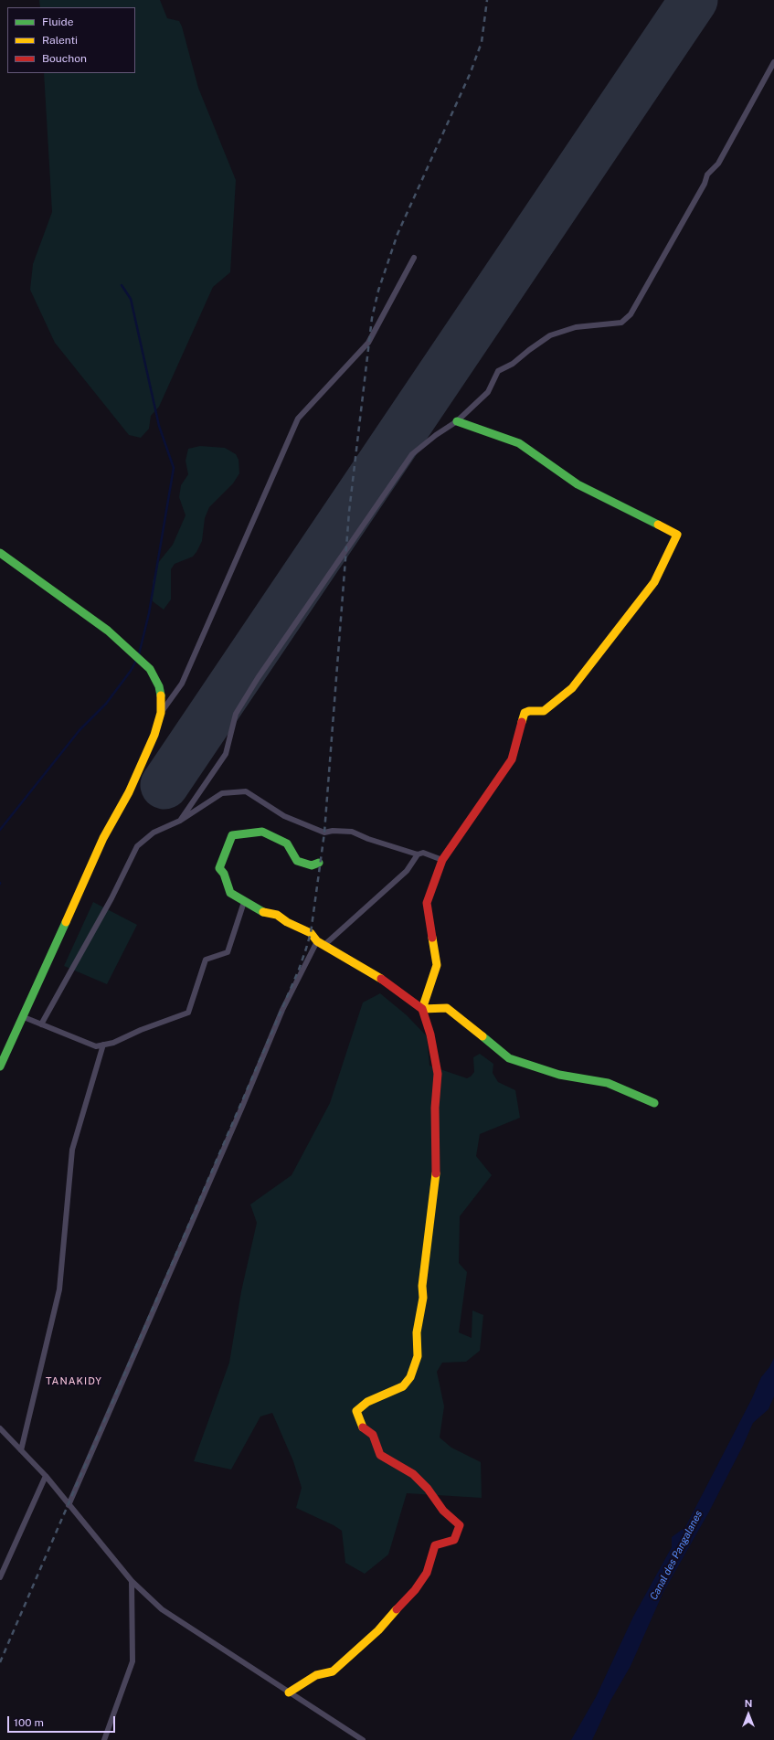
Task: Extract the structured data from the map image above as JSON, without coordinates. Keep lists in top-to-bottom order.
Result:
{
  "districts": ["TANAKIDY"],
  "water": ["Canal des Pangalanes"],
  "legend": ["Fluide", "Ralenti", "Bouchon"],
  "scale_bar": "100 m",
  "north": "top"
}
